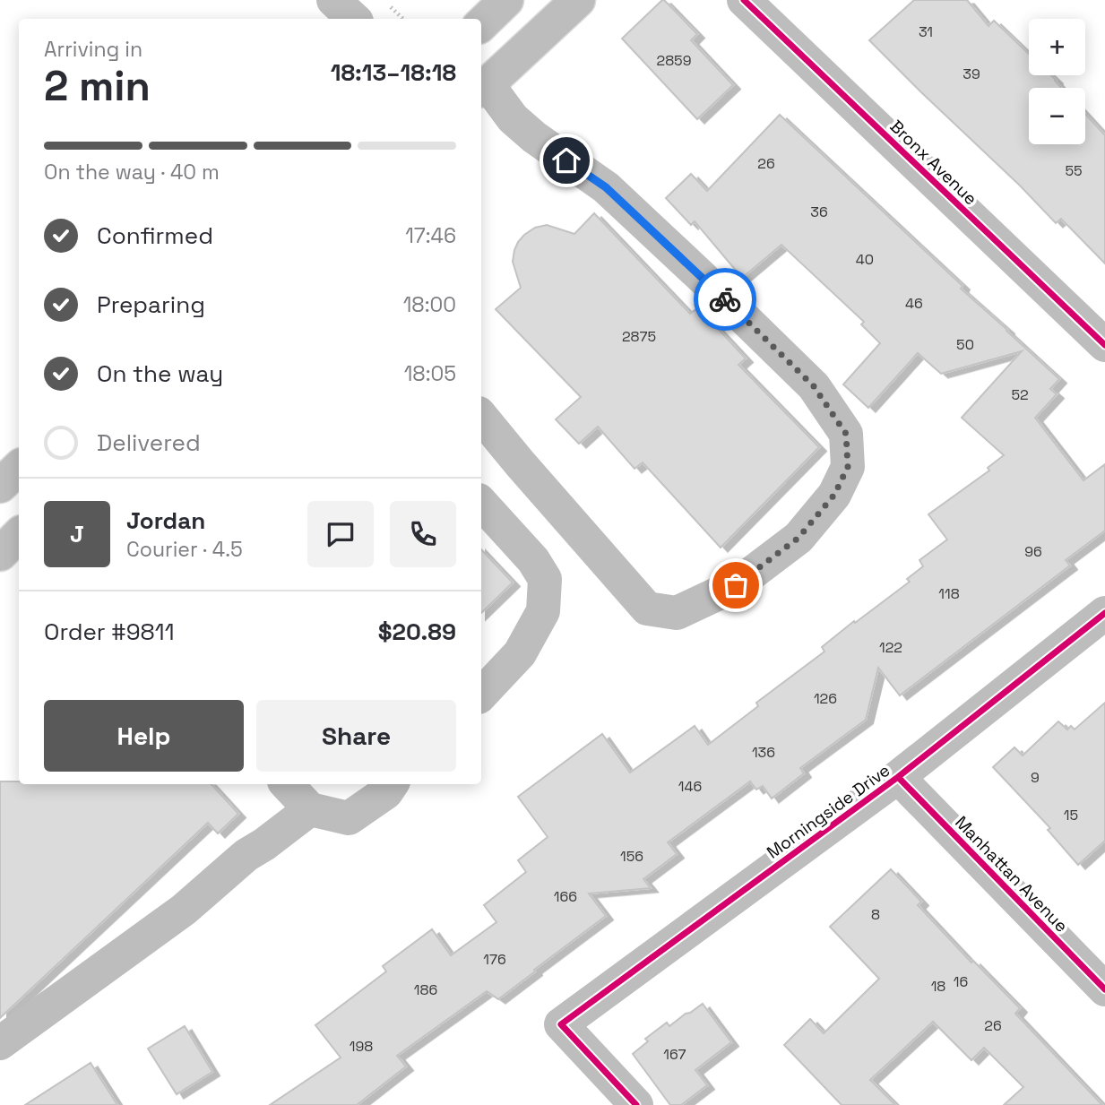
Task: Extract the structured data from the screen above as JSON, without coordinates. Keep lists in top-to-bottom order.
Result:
{
  "streets": {
    "street": ["Bronx Avenue", "Morningside Drive", "Manhattan Avenue"]
  },
  "crossings": [
    ["Morningside Drive", "Manhattan Avenue"]
  ],
  "house_numbers": [
    "31",
    "2859",
    "39",
    "26",
    "55",
    "36",
    "40",
    "46",
    "2875",
    "50",
    "52",
    "96",
    "118",
    "122",
    "126",
    "136",
    "9",
    "146",
    "15",
    "156",
    "166",
    "8",
    "176",
    "16",
    "18",
    "186",
    "26",
    "198",
    "167"
  ],
  "page": {
    "map_buttons": ["+", "−"],
    "heading": ["2 min", "Arriving in", "18:13–18:18"],
    "panel": [
      "Jordan",
      "Courier · 4.5",
      "Order #9811",
      "$20.89"
    ],
    "bar": "On the way · 40 m",
    "list": [
      ["Confirmed", "17:46"],
      ["Preparing", "18:00"],
      ["On the way", "18:05"],
      "Delivered"
    ],
    "round": "J",
    "buttons": ["Help", "Share"]
  }
}
